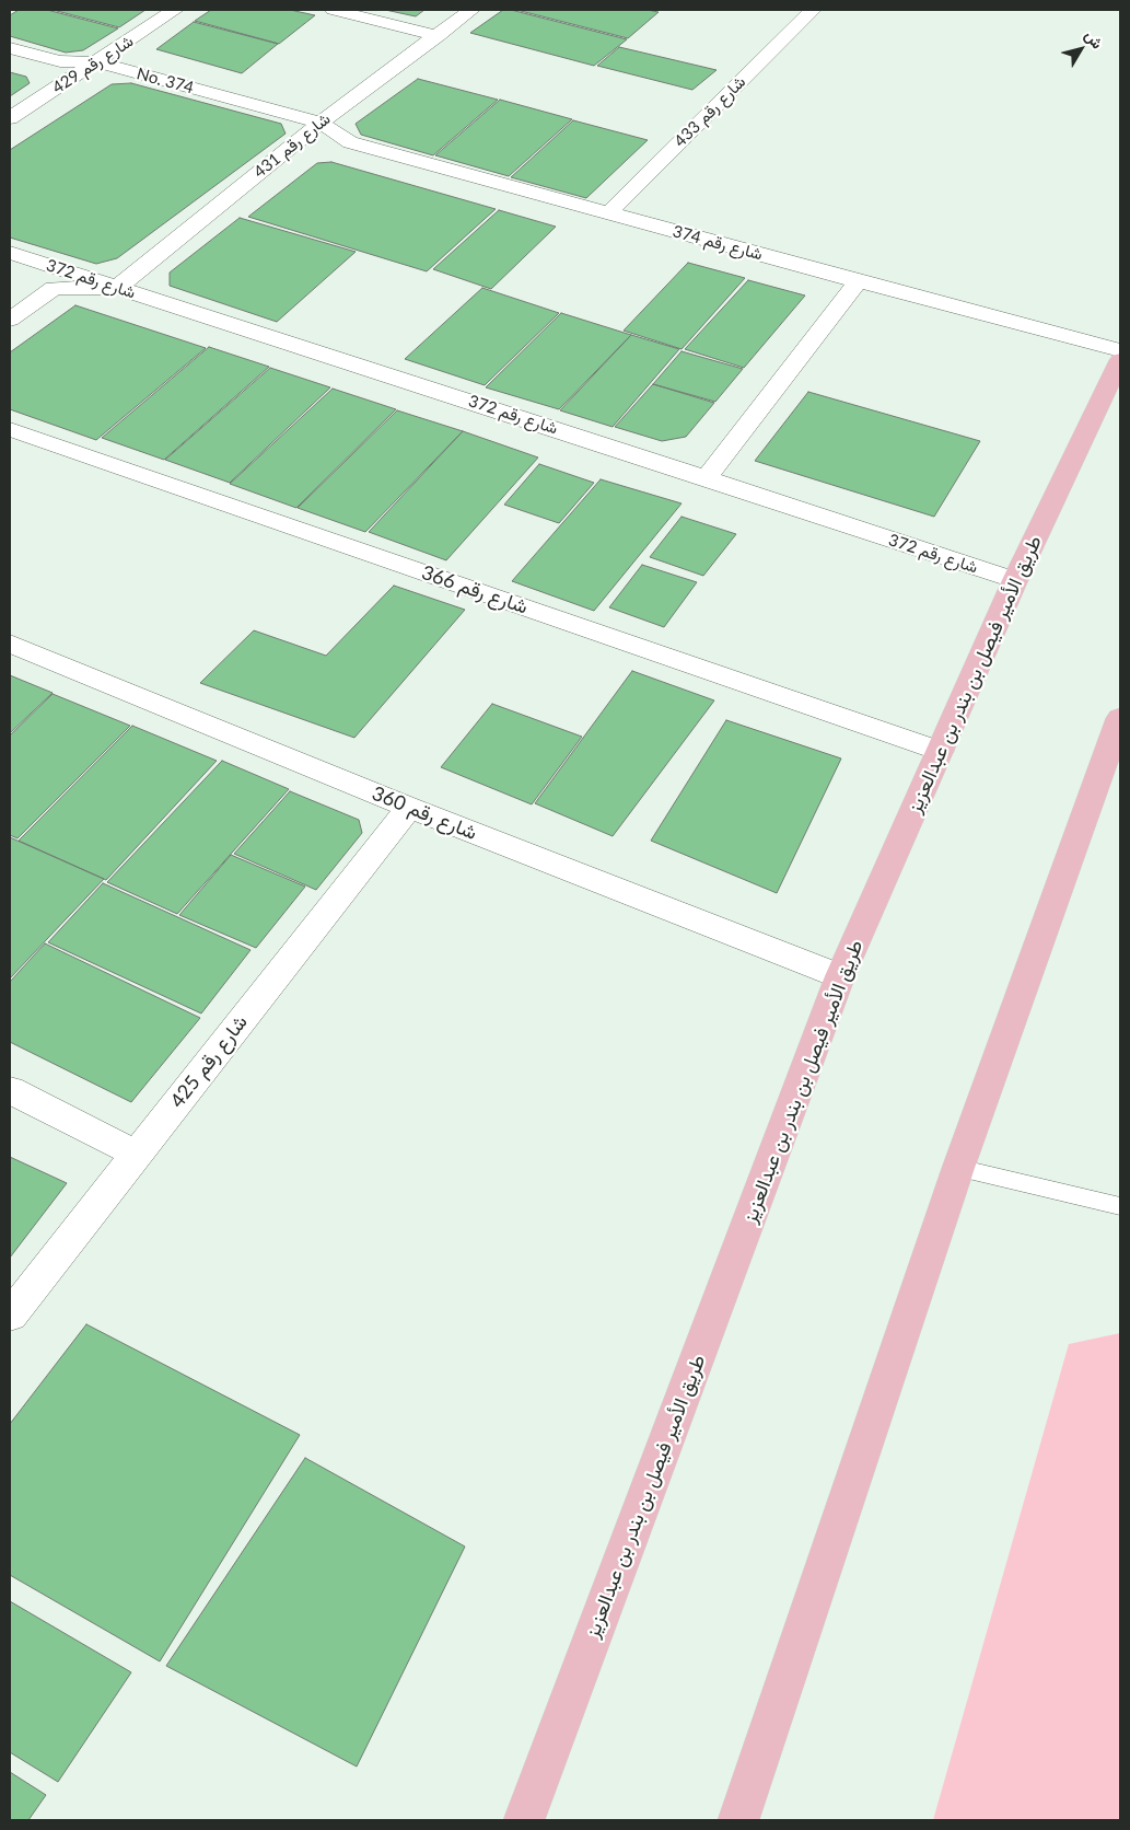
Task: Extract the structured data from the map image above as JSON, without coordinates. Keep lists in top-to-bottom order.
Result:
{
  "streets": {
    "main road": ["طريق الأمير فيصل بن بندر بن عبدالعزيز"],
    "street": [
      "شارع رقم 429",
      "No. 374",
      "شارع رقم 433",
      "شارع رقم 431",
      "شارع رقم 374",
      "شارع رقم 372",
      "شارع رقم 366",
      "شارع رقم 360",
      "شارع رقم 425"
    ]
  },
  "crossings": [
    ["شارع رقم 429", "No. 374"],
    ["No. 374", "شارع رقم 431"],
    ["No. 374", "شارع رقم 374"],
    ["شارع رقم 433", "شارع رقم 374"],
    ["شارع رقم 431", "شارع رقم 374"],
    ["شارع رقم 431", "شارع رقم 372"],
    ["شارع رقم 372", "طريق الأمير فيصل بن بندر بن عبدالعزيز"],
    ["شارع رقم 366", "طريق الأمير فيصل بن بندر بن عبدالعزيز"],
    ["طريق الأمير فيصل بن بندر بن عبدالعزيز", "شارع رقم 360"],
    ["شارع رقم 360", "شارع رقم 425"]
  ],
  "north": "top right"
}
